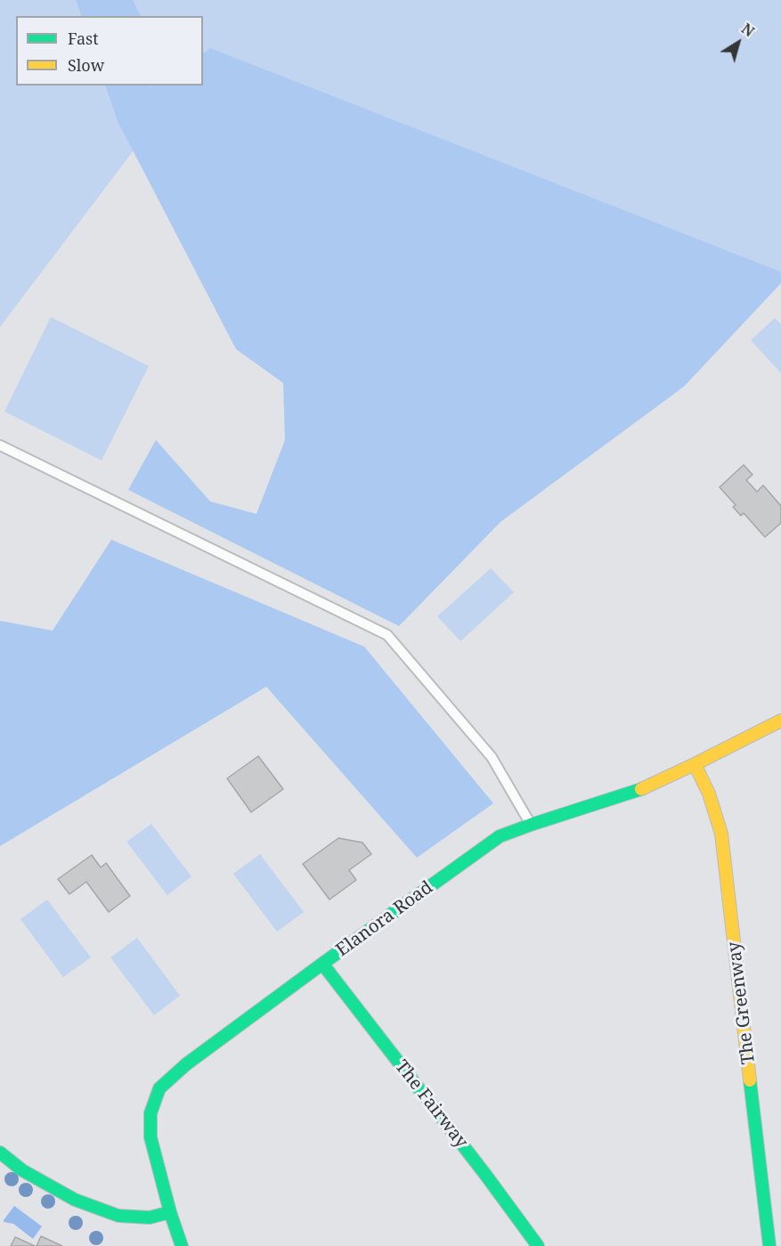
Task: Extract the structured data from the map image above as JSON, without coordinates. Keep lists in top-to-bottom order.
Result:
{
  "streets": {
    "street": ["Elanora Road", "The Greenway", "The Fairway"]
  },
  "crossings": [
    ["Elanora Road", "The Greenway"],
    ["Elanora Road", "The Fairway"]
  ],
  "legend": ["Fast", "Slow"],
  "north": "top right"
}
